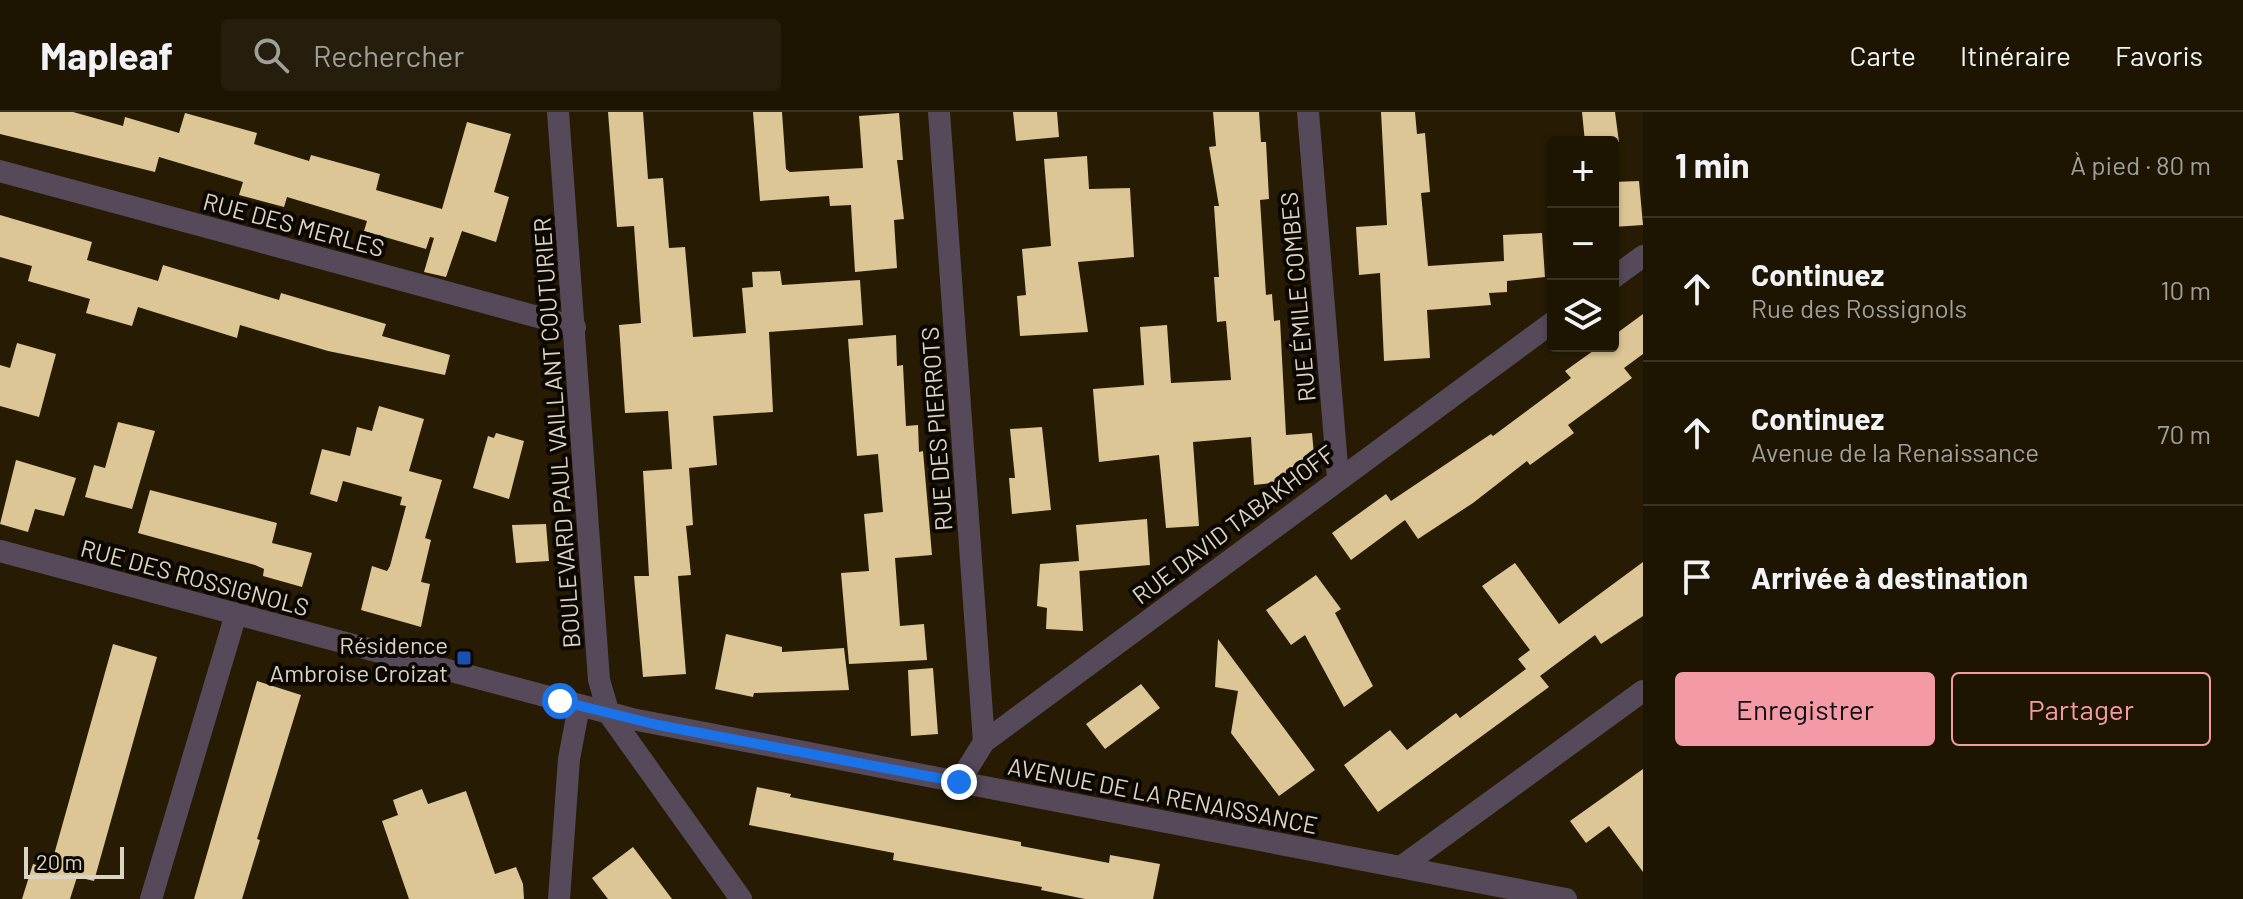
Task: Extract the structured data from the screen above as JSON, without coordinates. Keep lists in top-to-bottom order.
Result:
{
  "streets": {
    "street": [
      "RUE DES MERLES",
      "RUE ÉMILE COMBES",
      "RUE DES PIERROTS",
      "BOULEVARD PAUL VAILLANT COUTURIER",
      "RUE DAVID TABAKHOFF",
      "RUE DES ROSSIGNOLS",
      "AVENUE DE LA RENAISSANCE"
    ]
  },
  "crossings": [
    ["RUE DES MERLES", "BOULEVARD PAUL VAILLANT COUTURIER"],
    ["RUE ÉMILE COMBES", "RUE DAVID TABAKHOFF"],
    ["RUE DES PIERROTS", "RUE DAVID TABAKHOFF"],
    ["BOULEVARD PAUL VAILLANT COUTURIER", "RUE DES ROSSIGNOLS"],
    ["BOULEVARD PAUL VAILLANT COUTURIER", "AVENUE DE LA RENAISSANCE"],
    ["RUE DAVID TABAKHOFF", "AVENUE DE LA RENAISSANCE"],
    ["RUE DES ROSSIGNOLS", "AVENUE DE LA RENAISSANCE"]
  ],
  "places": {
    "transit": ["Résidence Ambroise Croizat"]
  },
  "scale_bar": "20 m",
  "page": {
    "header": "Mapleaf",
    "search": "Rechercher",
    "nav": ["Carte", "Itinéraire", "Favoris"],
    "heading": ["1 min", "À pied · 80 m"],
    "map_buttons": ["+", "−"],
    "list": [
      ["Continuez", "Rue des Rossignols", "10 m"],
      ["Continuez", "Avenue de la Renaissance", "70 m"],
      "Arrivée à destination"
    ],
    "buttons": ["Enregistrer", "Partager"],
    "scale": "20 m"
  }
}
